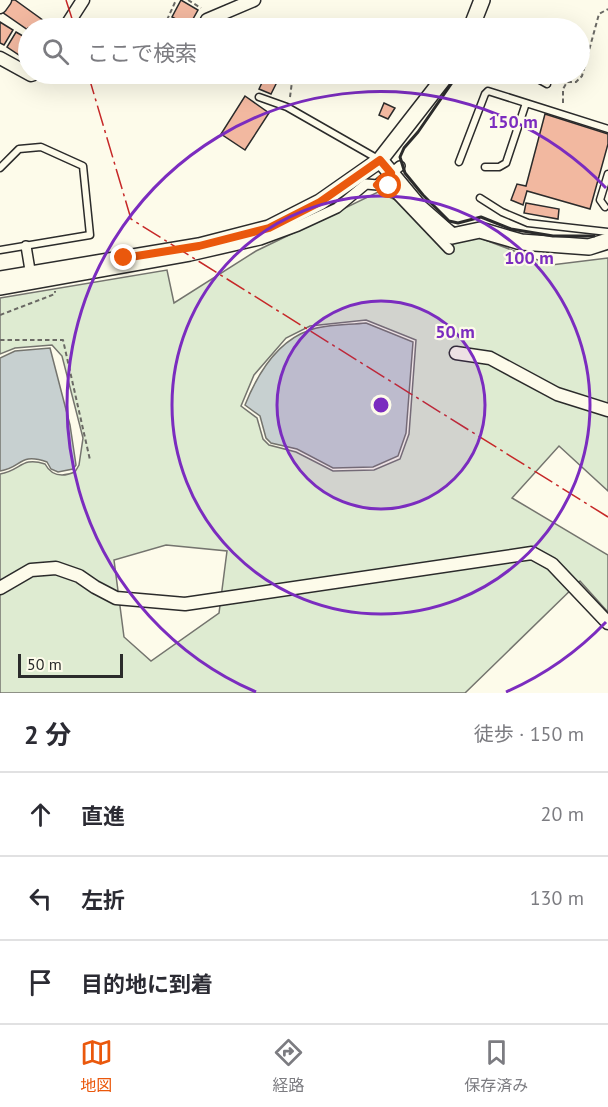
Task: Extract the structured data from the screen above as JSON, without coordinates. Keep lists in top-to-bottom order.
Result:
{
  "scale_bar": "50 m",
  "page": {
    "search": "ここで検索",
    "scale": "50 m",
    "heading": ["2 分", "徒歩 · 150 m"],
    "list": [
      ["直進", "20 m"],
      ["左折", "130 m"],
      "目的地に到着"
    ],
    "nav": ["地図", "経路", "保存済み"]
  },
  "rings": ["150 m", "100 m", "50 m"]
}
